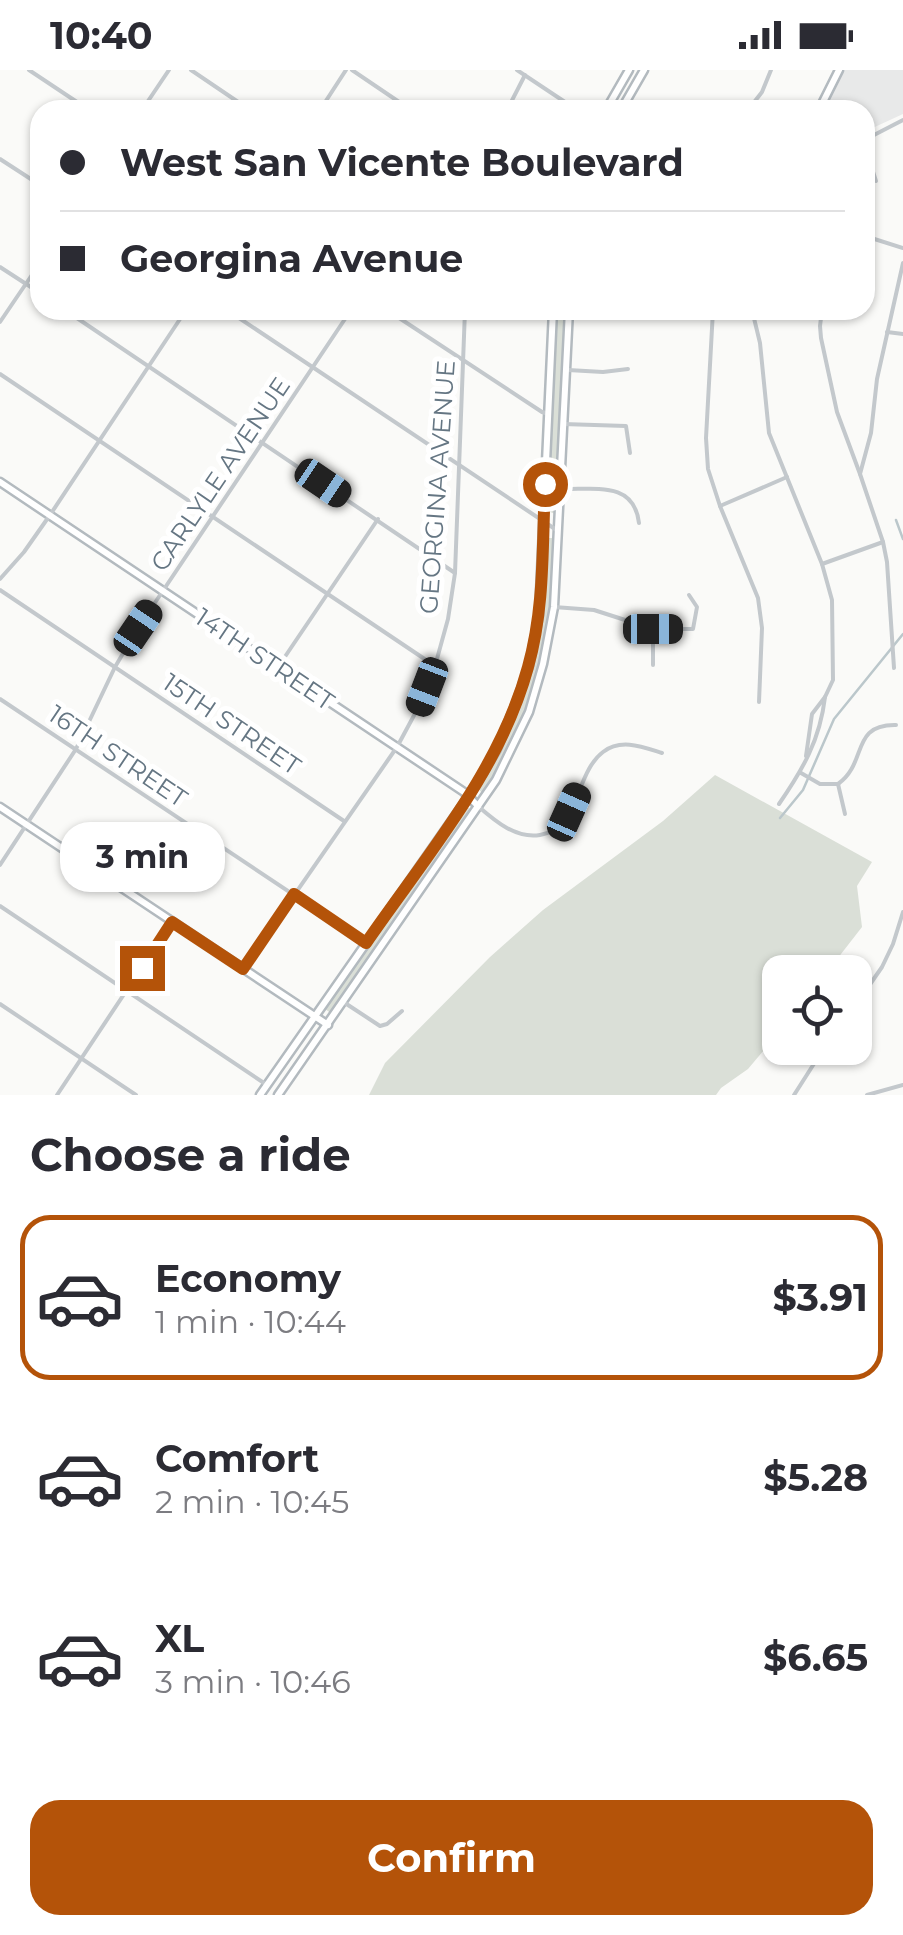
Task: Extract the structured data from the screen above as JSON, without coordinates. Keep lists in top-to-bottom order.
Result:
{
  "streets": {
    "main road": ["14TH STREET"],
    "street": [
      "CARLYLE AVENUE",
      "GEORGINA AVENUE",
      "15TH STREET",
      "16TH STREET"
    ]
  },
  "crossings": [
    ["CARLYLE AVENUE", "14TH STREET"],
    ["CARLYLE AVENUE", "15TH STREET"],
    ["CARLYLE AVENUE", "16TH STREET"],
    ["GEORGINA AVENUE", "14TH STREET"],
    ["GEORGINA AVENUE", "15TH STREET"],
    ["GEORGINA AVENUE", "16TH STREET"]
  ],
  "page": {
    "status": "10:40",
    "banner": ["West San Vicente Boulevard", "Georgina Avenue"],
    "bubble": "3 min",
    "heading": "Choose a ride",
    "list": [
      {
        "name": "Economy",
        "note": "1 min · 10:44",
        "value": "$3.91"
      },
      {
        "name": "Comfort",
        "note": "2 min · 10:45",
        "value": "$5.28"
      },
      {
        "name": "XL",
        "note": "3 min · 10:46",
        "value": "$6.65"
      }
    ],
    "buttons": "Confirm"
  }
}
